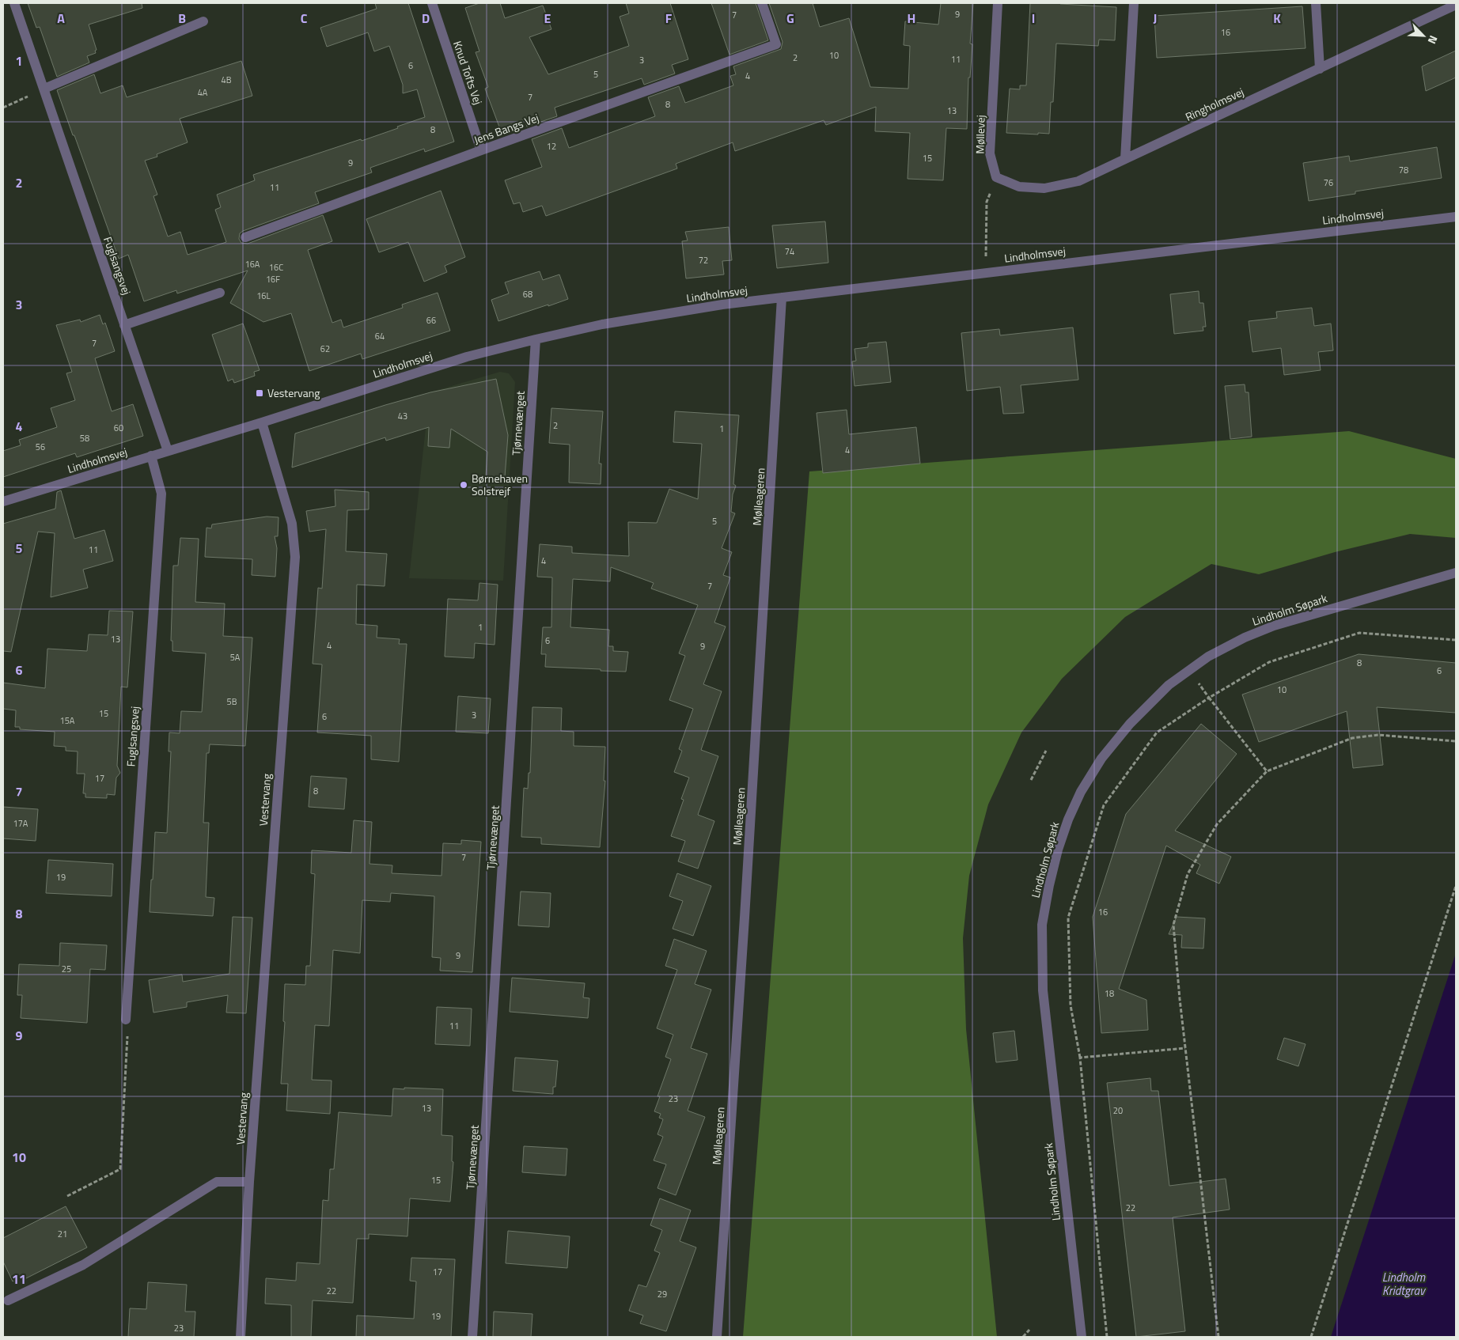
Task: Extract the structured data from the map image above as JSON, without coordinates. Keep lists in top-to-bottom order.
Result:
{
  "streets": {
    "street": [
      "Knud Tofts Vej",
      "Ringholmsvej",
      "Jens Bangs Vej",
      "Møllevej",
      "Lindholmsvej",
      "Fuglsangsvej",
      "Tjørnevænget",
      "Mølleageren",
      "Lindholm Søpark",
      "Vestervang"
    ]
  },
  "crossings": [
    ["Knud Tofts Vej", "Jens Bangs Vej"],
    ["Lindholmsvej", "Fuglsangsvej"],
    ["Lindholmsvej", "Tjørnevænget"],
    ["Lindholmsvej", "Mølleageren"],
    ["Lindholmsvej", "Vestervang"]
  ],
  "water": ["Lindholm Kridtgrav"],
  "places": {
    "transit": ["Vestervang"],
    "other": ["Børnehaven Solstrejf"]
  },
  "house_numbers": [
    "9",
    "7",
    "16",
    "10",
    "2",
    "11",
    "3",
    "6",
    "5",
    "4",
    "4B",
    "4A",
    "7",
    "8",
    "13",
    "8",
    "12",
    "15",
    "9",
    "78",
    "76",
    "11",
    "74",
    "72",
    "16A",
    "16C",
    "16F",
    "68",
    "16L",
    "66",
    "64",
    "7",
    "62",
    "43",
    "2",
    "60",
    "1",
    "58",
    "56",
    "4",
    "5",
    "11",
    "4",
    "7",
    "1",
    "13",
    "6",
    "4",
    "9",
    "5A",
    "8",
    "6",
    "10",
    "5B",
    "15",
    "3",
    "6",
    "15A",
    "17",
    "8",
    "17A",
    "7",
    "19",
    "16",
    "9",
    "25",
    "18",
    "11",
    "23",
    "13",
    "20",
    "15",
    "22",
    "21",
    "17",
    "22",
    "29",
    "19",
    "23"
  ],
  "north": "bottom right",
  "grid": {
    "columns": [
      "A",
      "B",
      "C",
      "D",
      "E",
      "F",
      "G",
      "H",
      "I",
      "J",
      "K"
    ],
    "rows": [
      "1",
      "2",
      "3",
      "4",
      "5",
      "6",
      "7",
      "8",
      "9",
      "10",
      "11"
    ]
  }
}
